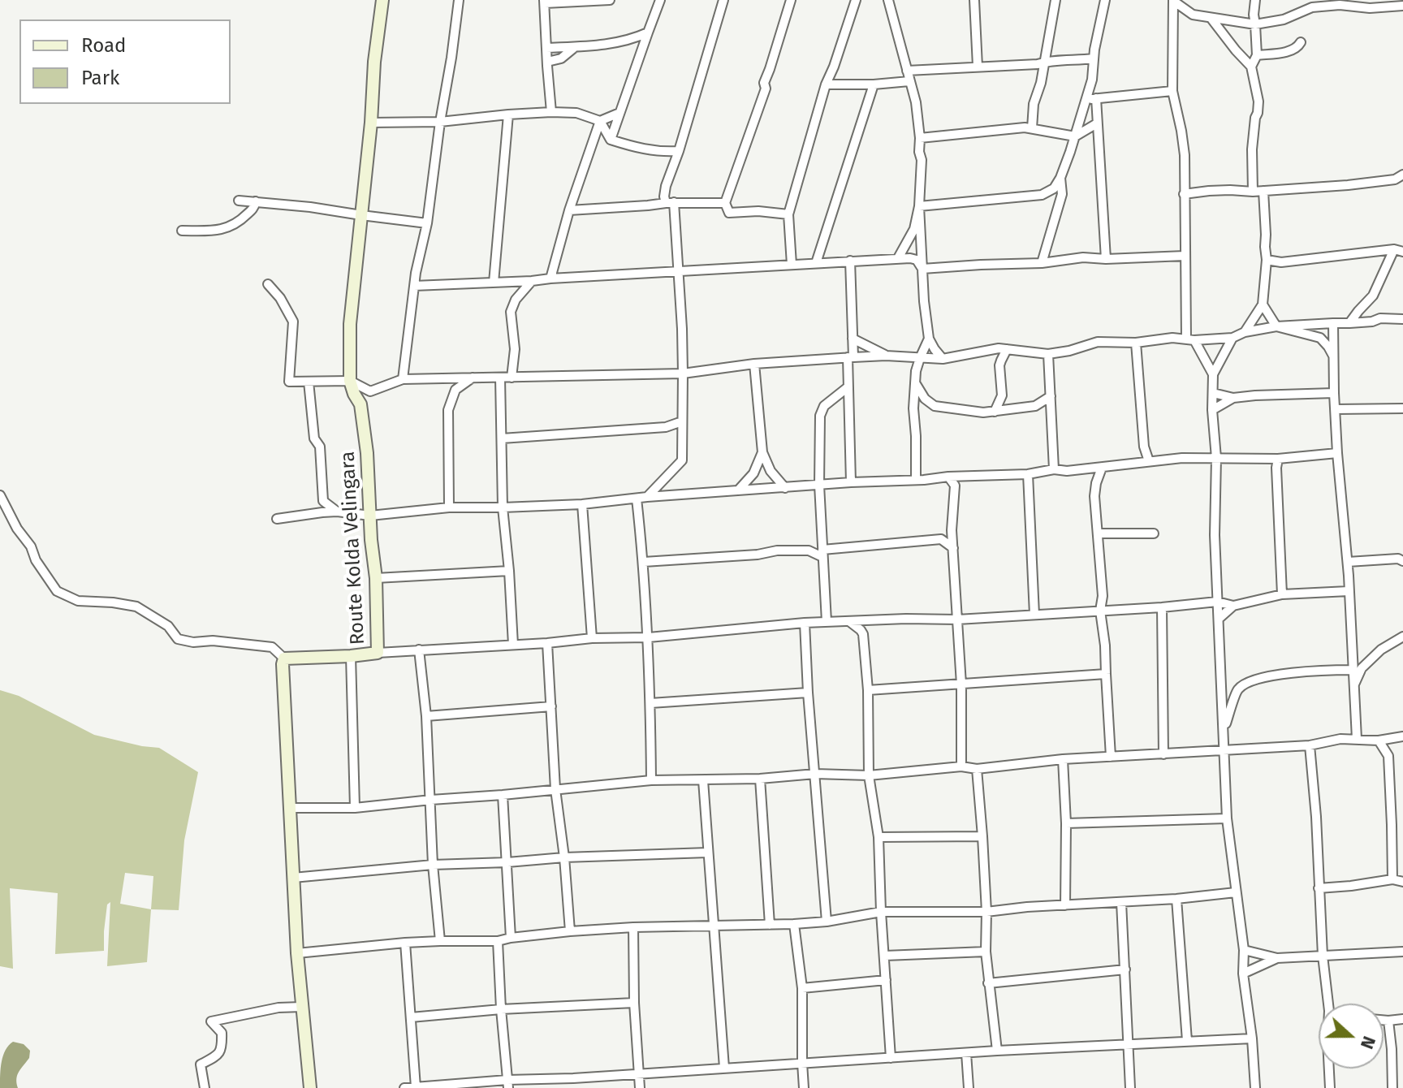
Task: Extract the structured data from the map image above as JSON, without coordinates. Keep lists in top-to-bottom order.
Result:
{
  "streets": {
    "main road": ["Route Kolda Velingara"]
  },
  "legend": ["Road", "Park"],
  "north": "right"
}
